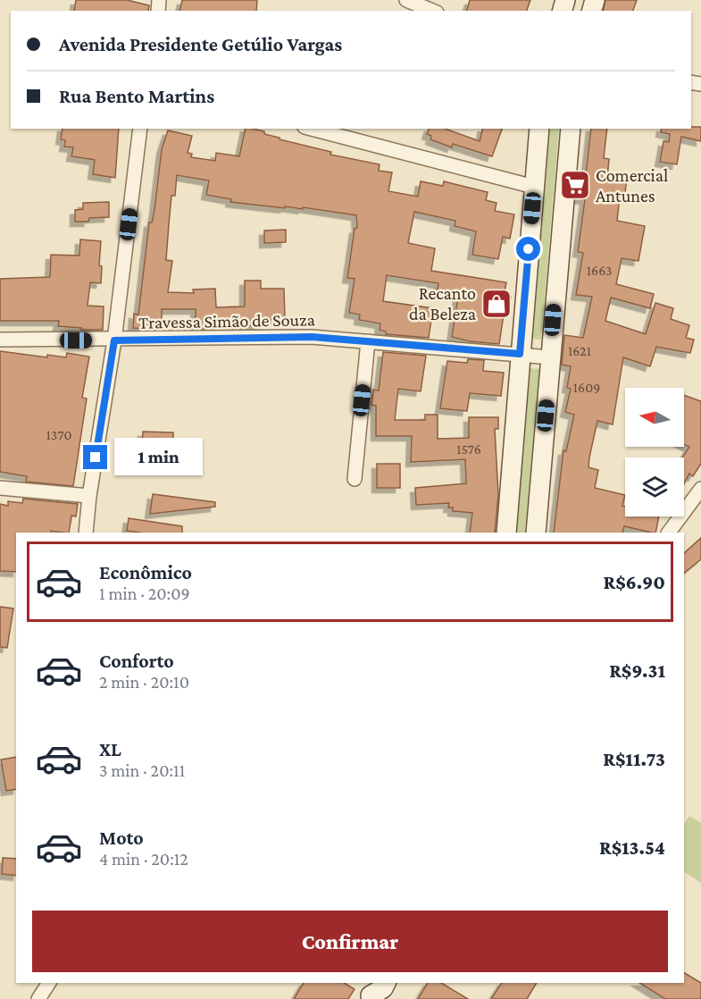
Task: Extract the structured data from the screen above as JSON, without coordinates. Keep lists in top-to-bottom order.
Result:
{
  "streets": {
    "street": ["Travessa Simão de Souza"]
  },
  "places": {
    "supermarket": ["Comercial Antunes"],
    "shop": ["Recanto da Beleza"]
  },
  "house_numbers": [
    "1663",
    "1621",
    "1609",
    "1370",
    "1576"
  ],
  "north": "left",
  "page": {
    "banner": ["Avenida Presidente Getúlio Vargas", "Rua Bento Martins"],
    "bubble": "1 min",
    "list": [
      {
        "name": "Econômico",
        "note": "1 min · 20:09",
        "value": "R$6.90"
      },
      {
        "name": "Conforto",
        "note": "2 min · 20:10",
        "value": "R$9.31"
      },
      {
        "name": "XL",
        "note": "3 min · 20:11",
        "value": "R$11.73"
      },
      {
        "name": "Moto",
        "note": "4 min · 20:12",
        "value": "R$13.54"
      }
    ],
    "buttons": "Confirmar"
  }
}
